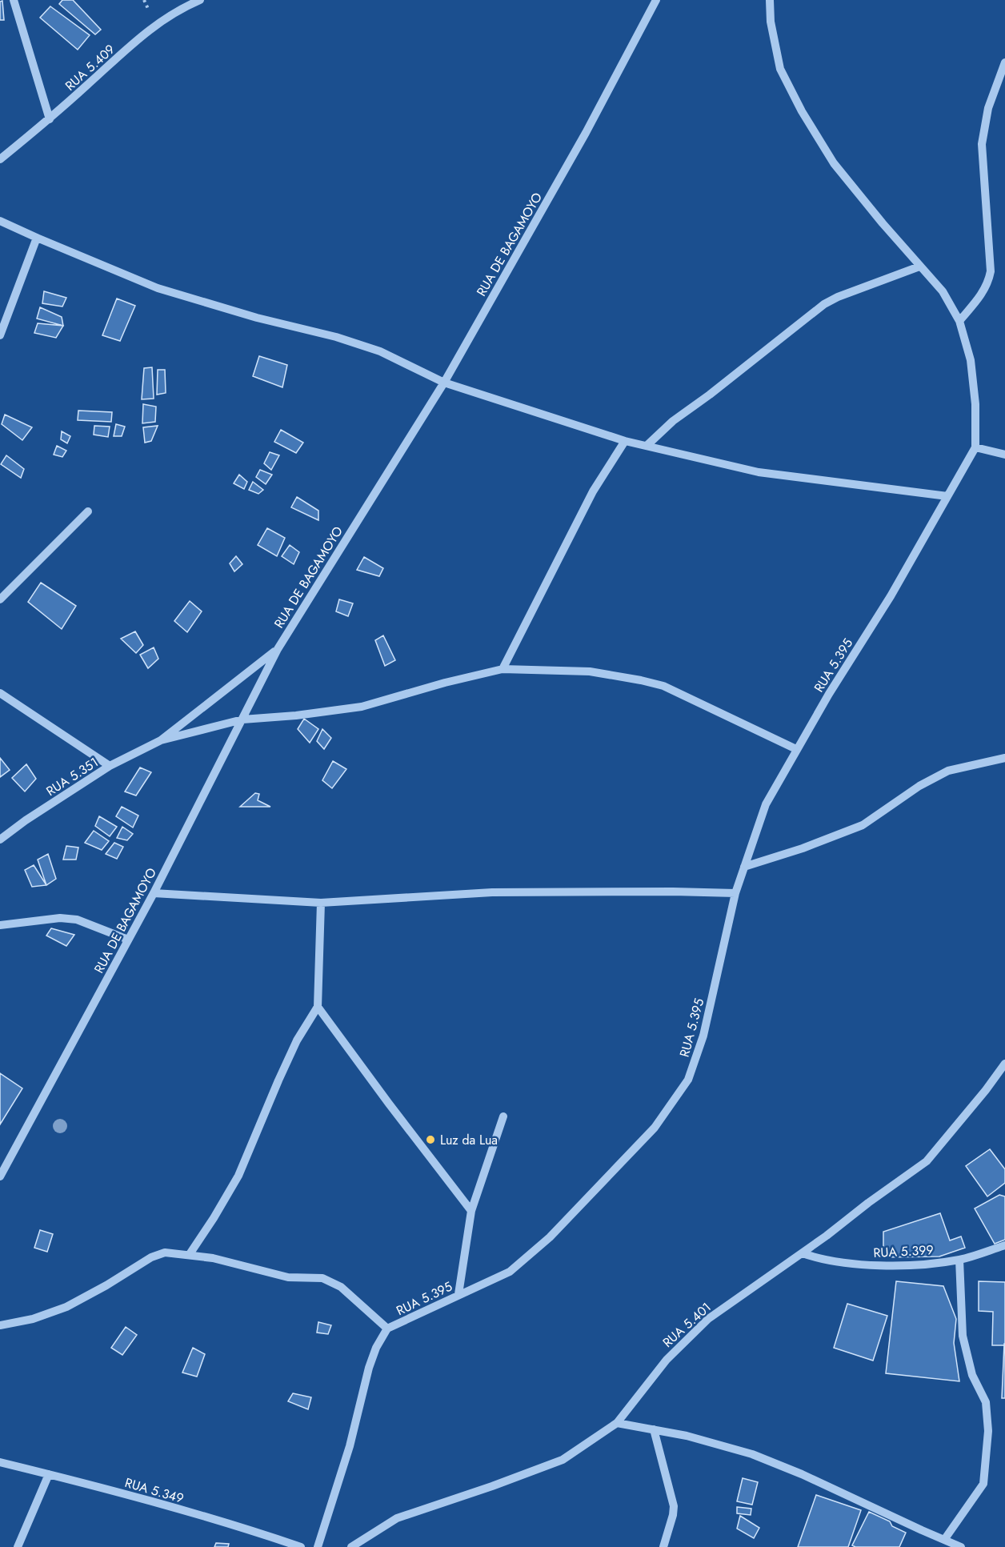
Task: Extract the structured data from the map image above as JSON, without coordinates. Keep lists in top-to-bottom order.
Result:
{
  "streets": {
    "street": [
      "RUA 5.409",
      "RUA DE BAGAMOYO",
      "RUA 5.395",
      "RUA 5.351",
      "RUA 5.399",
      "RUA 5.401",
      "RUA 5.349"
    ]
  },
  "crossings": [
    ["RUA 5.399", "RUA 5.401"]
  ],
  "places": ["Luz da Lua"]
}
